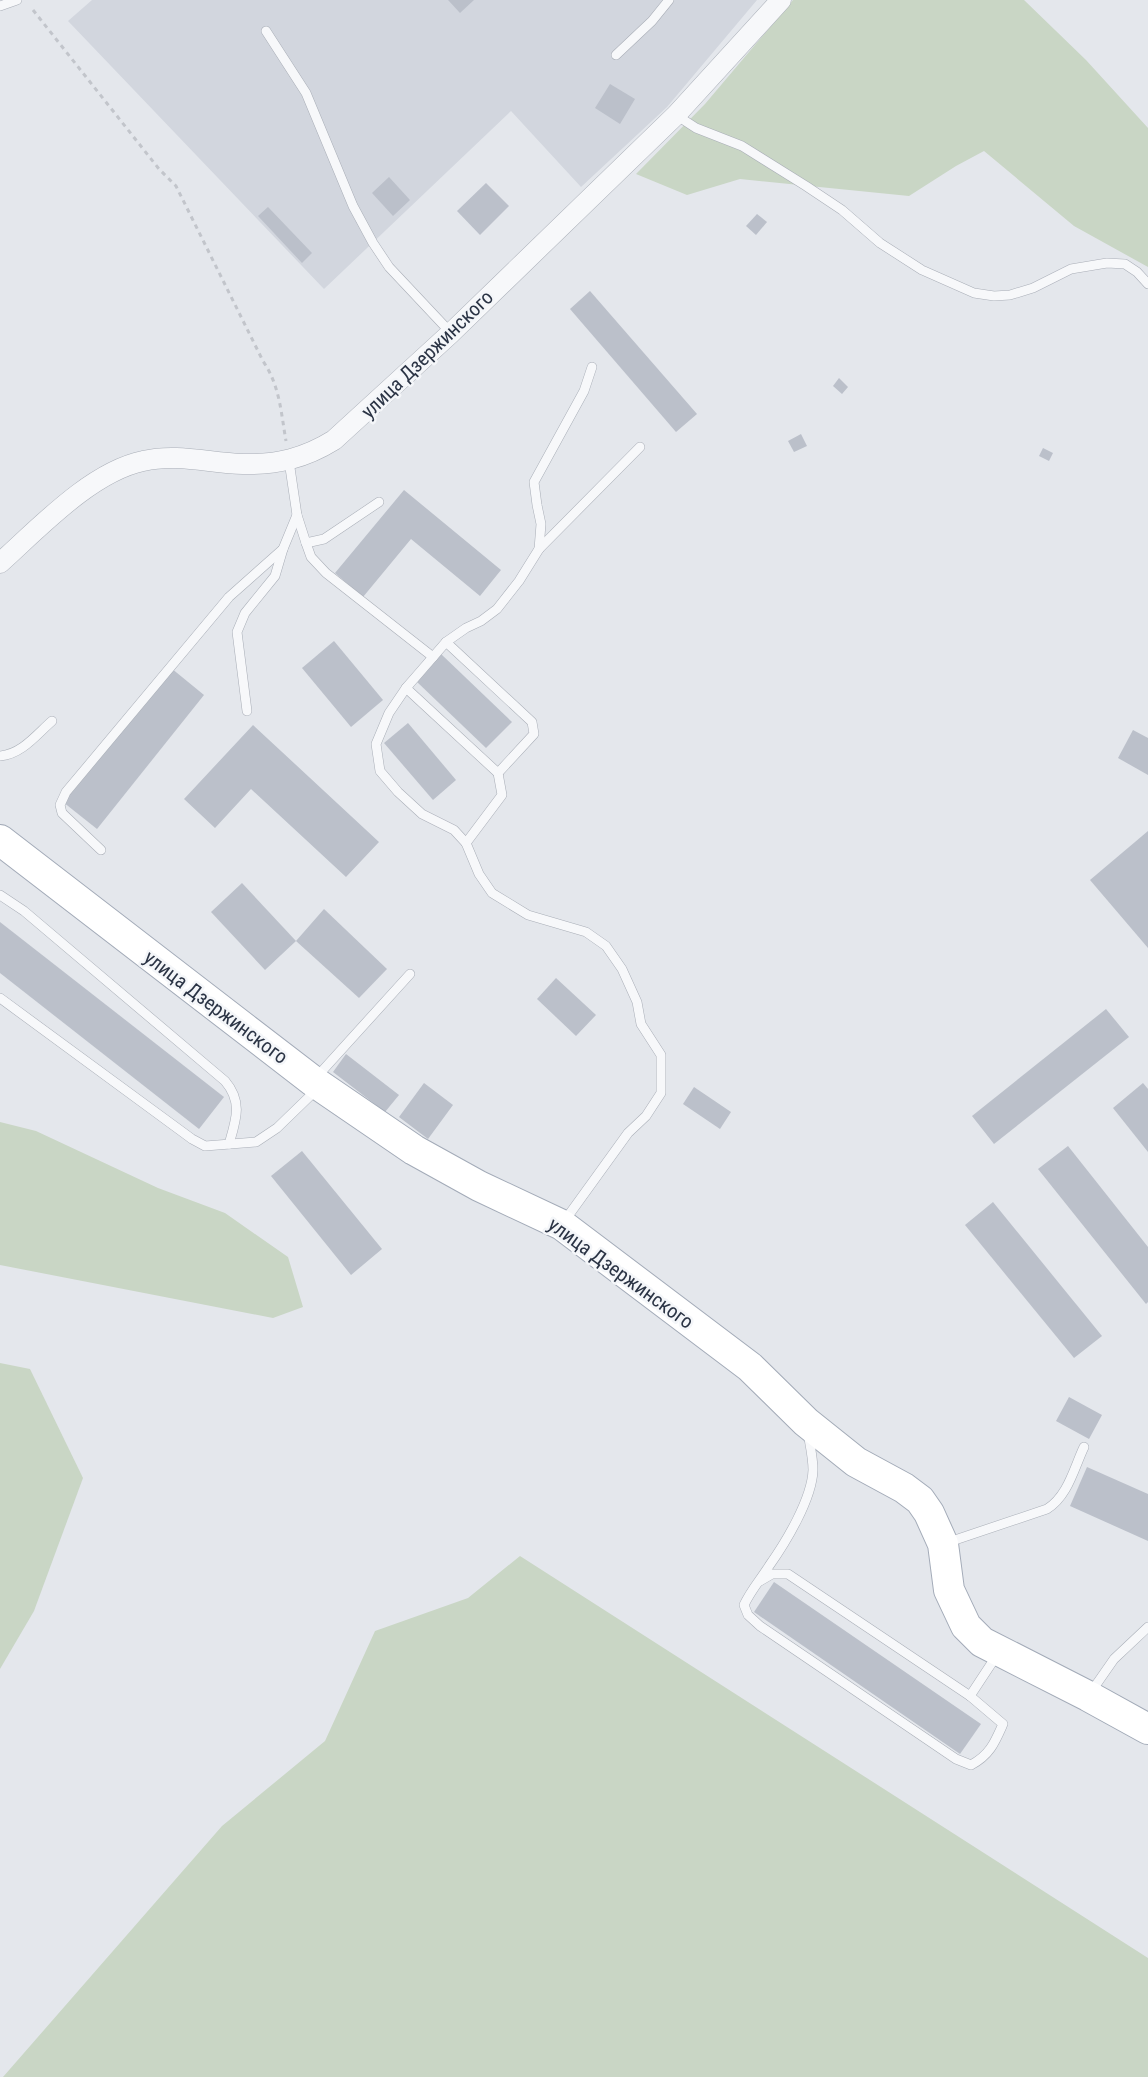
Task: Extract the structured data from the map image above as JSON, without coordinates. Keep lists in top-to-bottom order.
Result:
{
  "streets": {
    "main road": ["улица Дзержинского"]
  }
}
